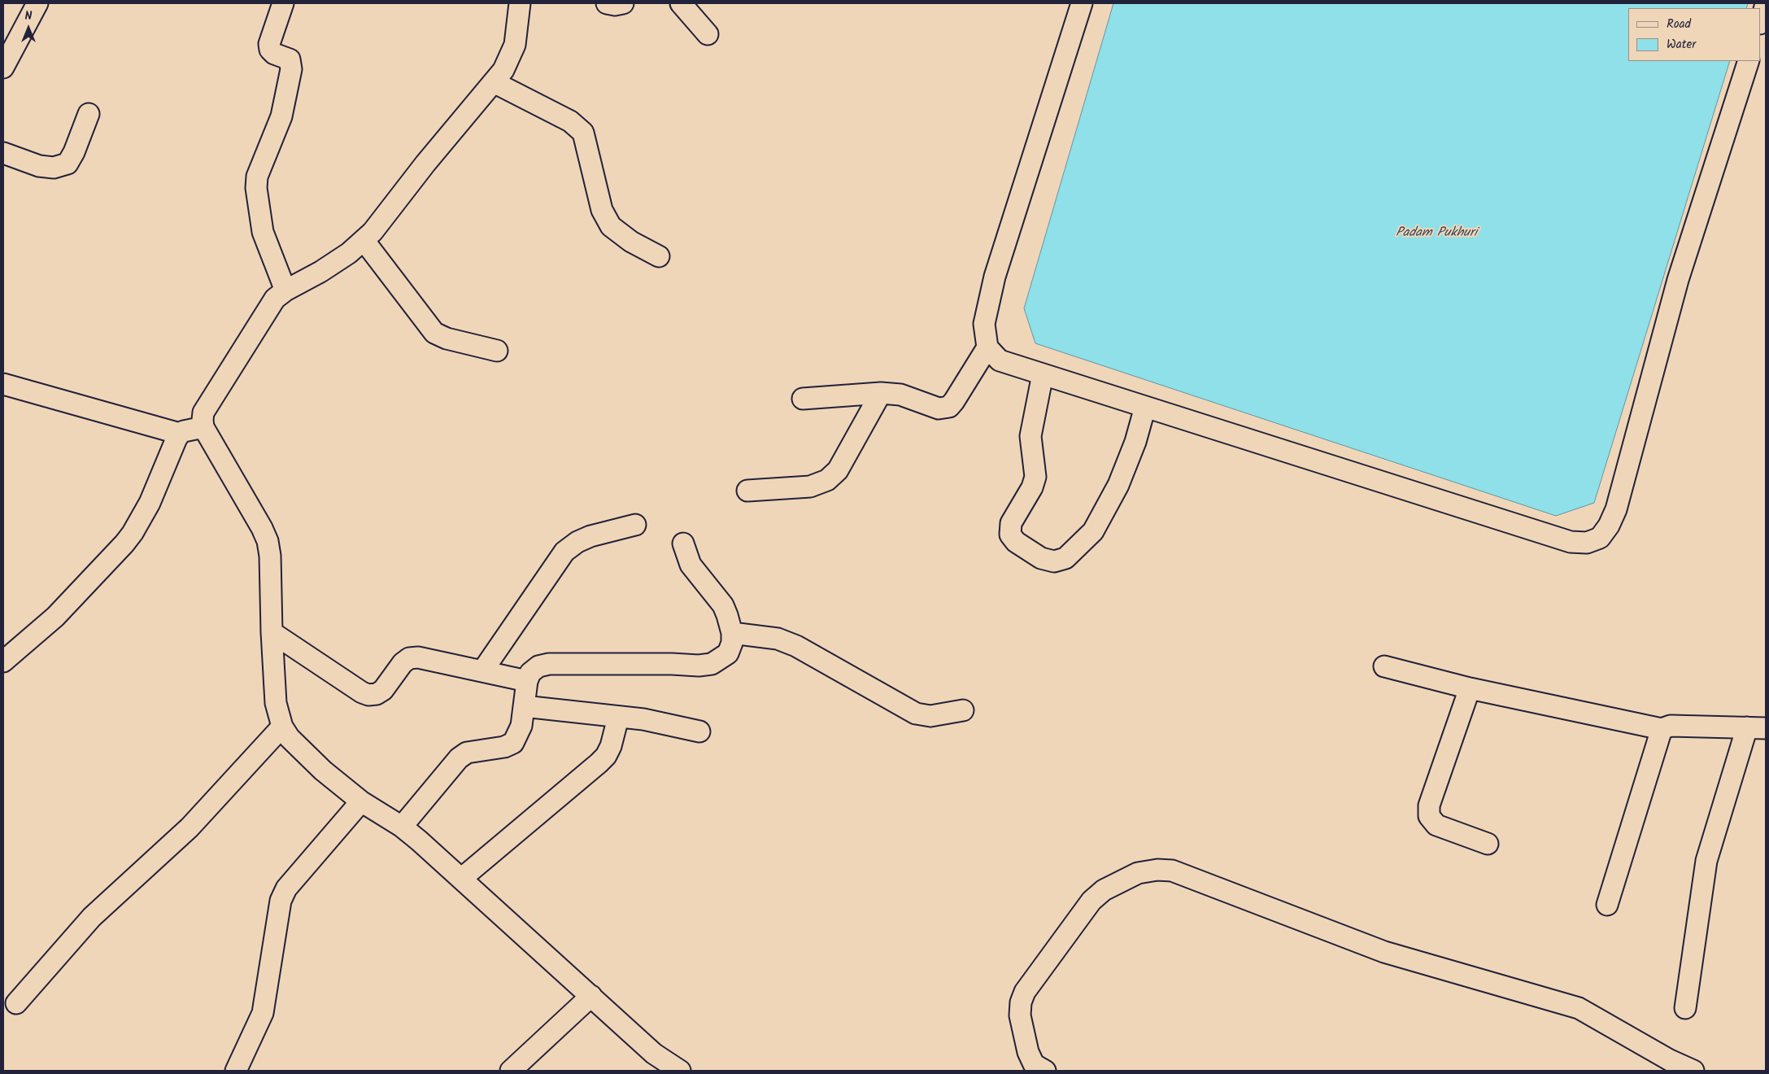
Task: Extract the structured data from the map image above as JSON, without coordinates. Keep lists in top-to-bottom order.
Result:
{
  "water": ["Padam Pukhuri"],
  "legend": ["Road", "Water"],
  "north": "top"
}
